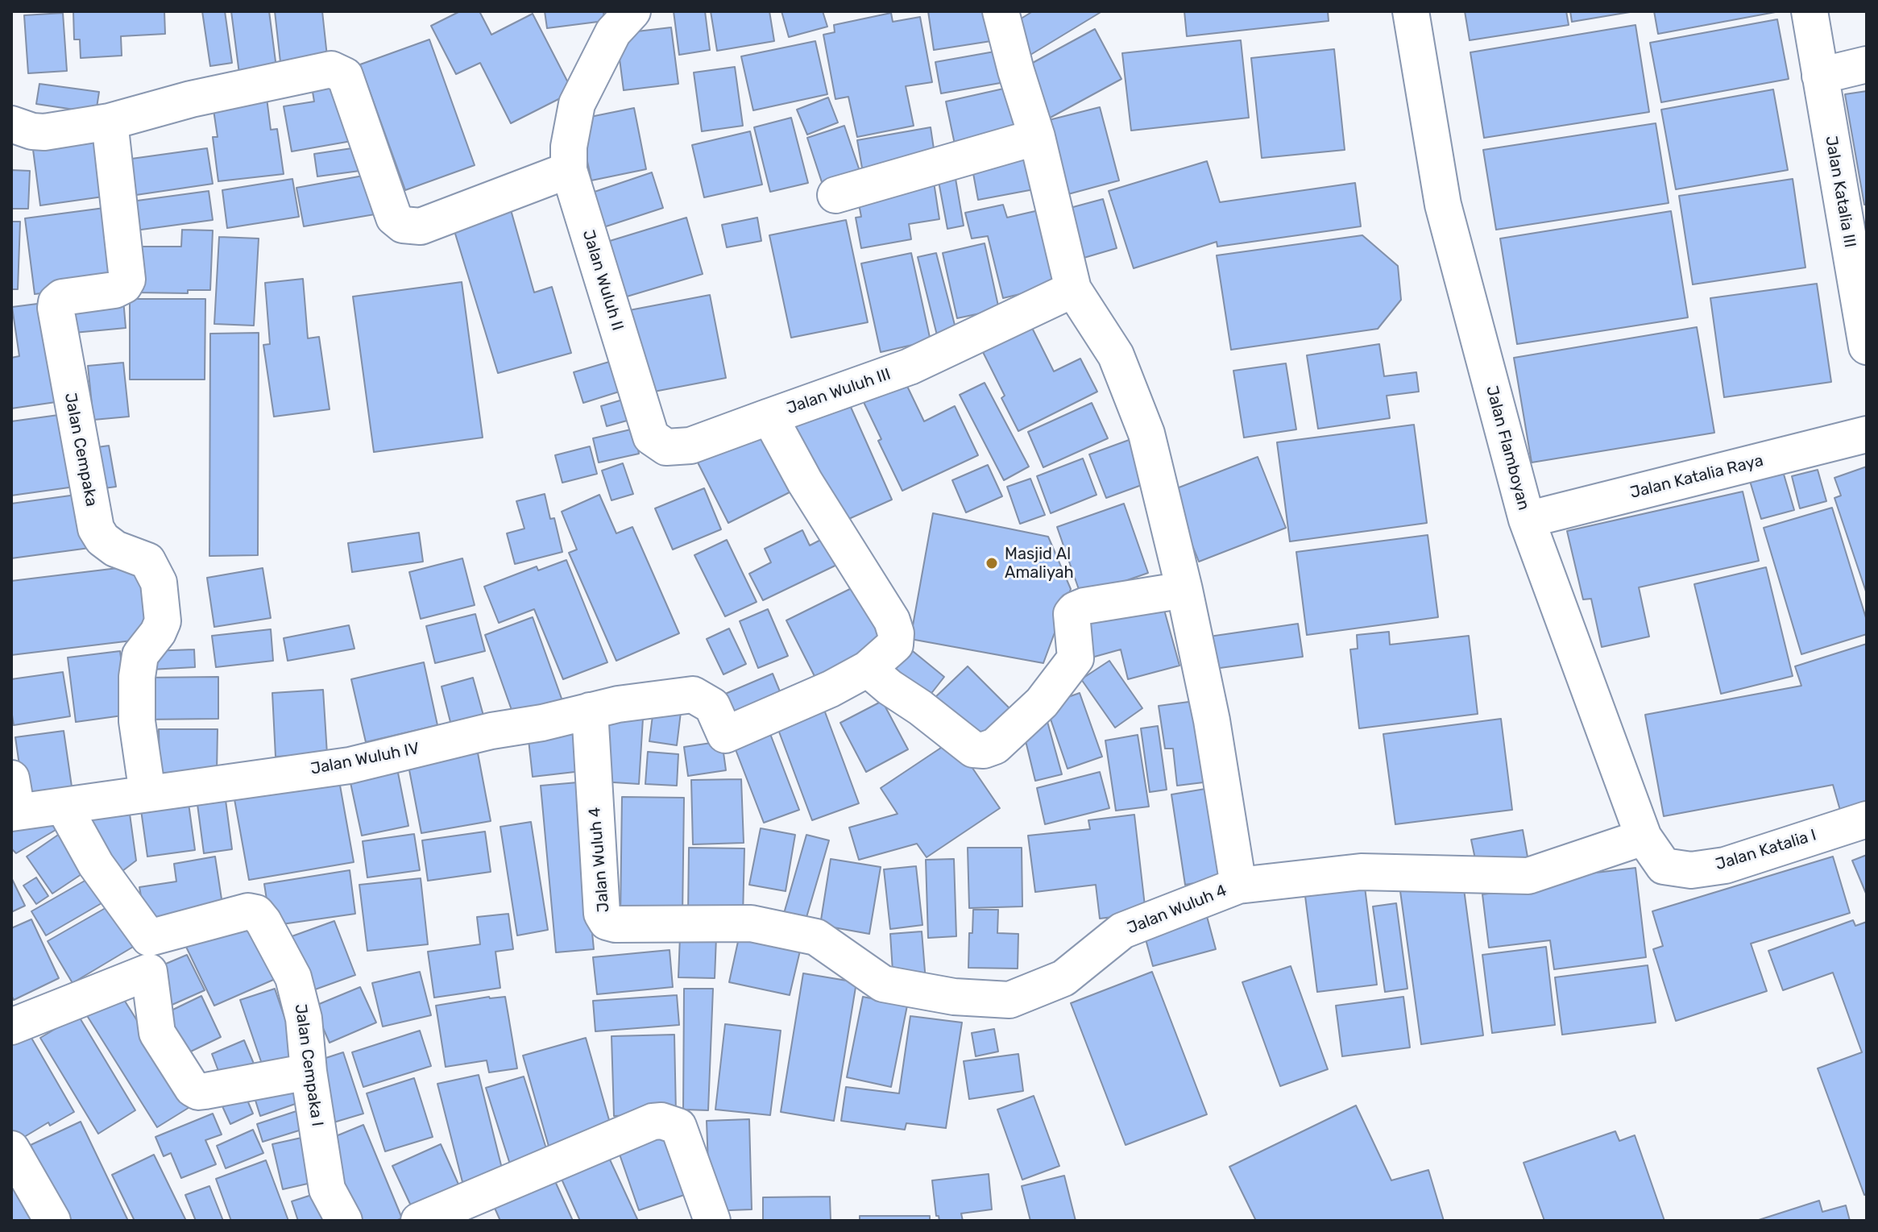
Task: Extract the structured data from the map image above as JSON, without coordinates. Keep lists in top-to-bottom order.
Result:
{
  "streets": {
    "street": [
      "Jalan Katalia III",
      "Jalan Wuluh II",
      "Jalan Wuluh III",
      "Jalan Flamboyan",
      "Jalan Cempaka",
      "Jalan Katalia Raya",
      "Jalan Wuluh IV",
      "Jalan Katalia I",
      "Jalan Wuluh 4",
      "Jalan Cempaka I"
    ]
  },
  "crossings": [
    ["Jalan Wuluh II", "Jalan Wuluh III"],
    ["Jalan Wuluh III", "Jalan Wuluh IV"],
    ["Jalan Flamboyan", "Jalan Katalia Raya"],
    ["Jalan Flamboyan", "Jalan Katalia I"],
    ["Jalan Flamboyan", "Jalan Wuluh 4"],
    ["Jalan Cempaka", "Jalan Wuluh IV"],
    ["Jalan Wuluh IV", "Jalan Wuluh 4"]
  ],
  "places": ["Masjid Al Amaliyah"]
}
